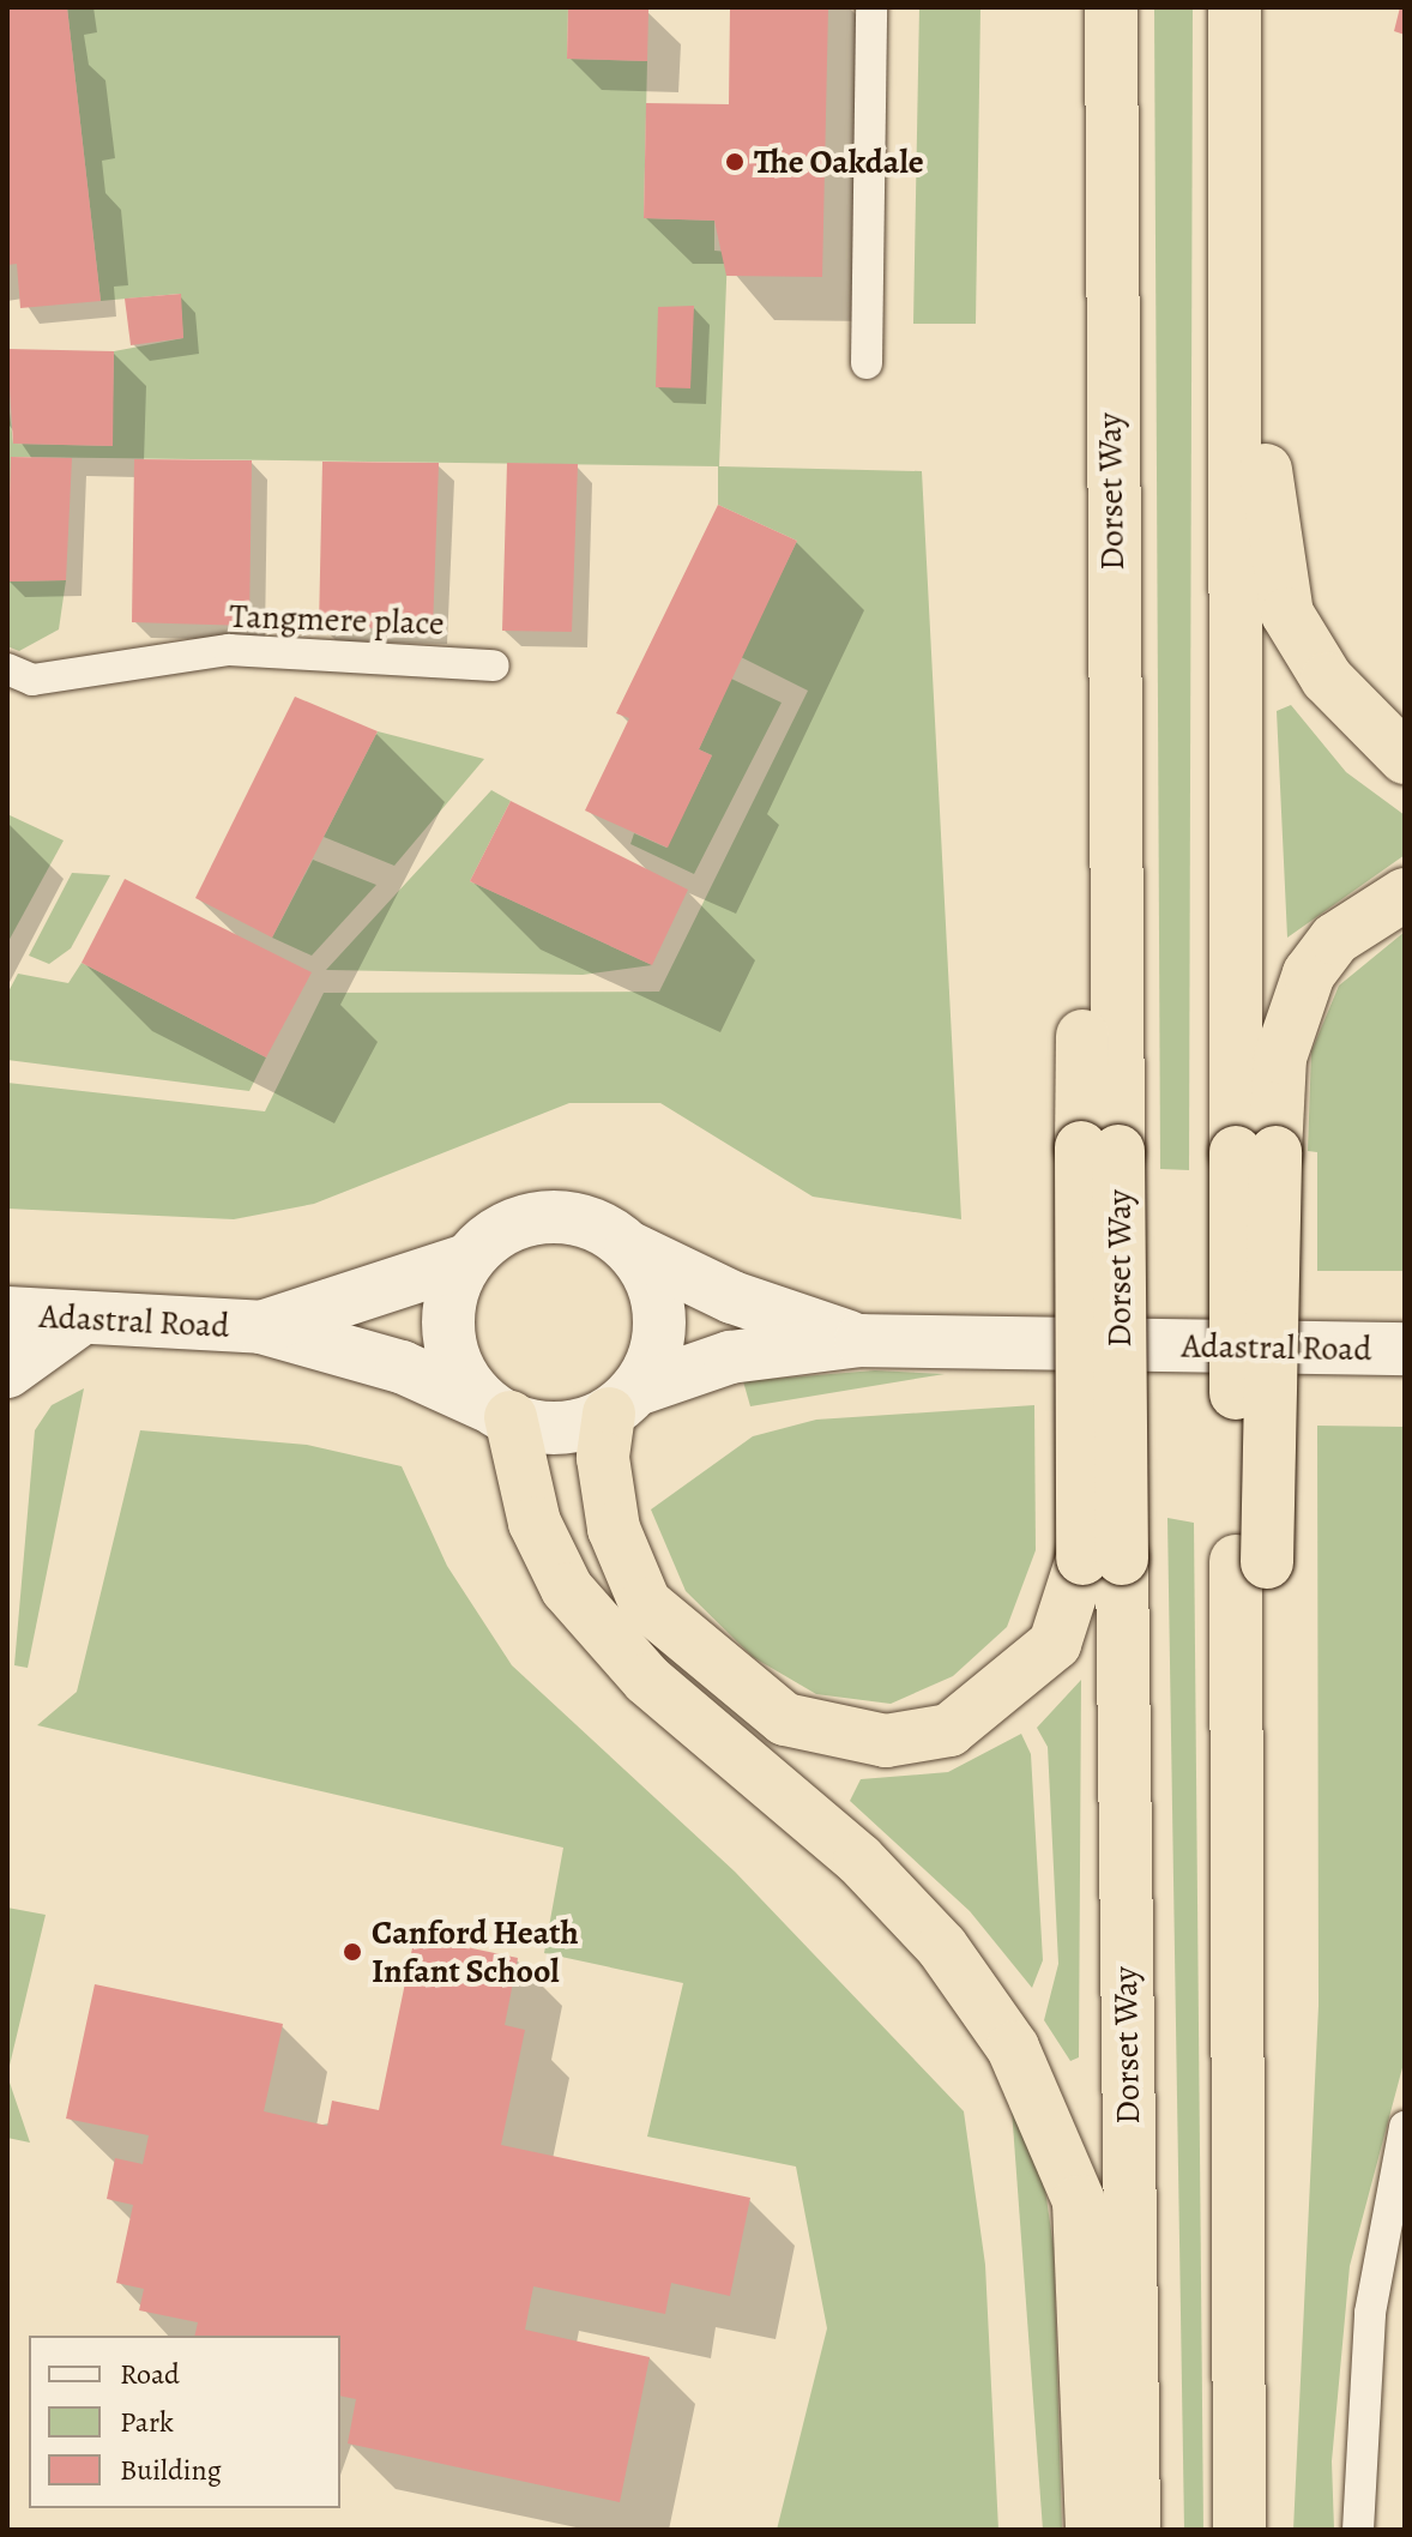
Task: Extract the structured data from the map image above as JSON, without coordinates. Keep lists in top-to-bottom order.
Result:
{
  "streets": {
    "highway": ["Dorset Way"],
    "street": ["Adastral Road"],
    "lane": ["Tangmere place"]
  },
  "places": ["The Oakdale", "Canford Heath Infant School"],
  "legend": ["Road", "Park", "Building"]
}
